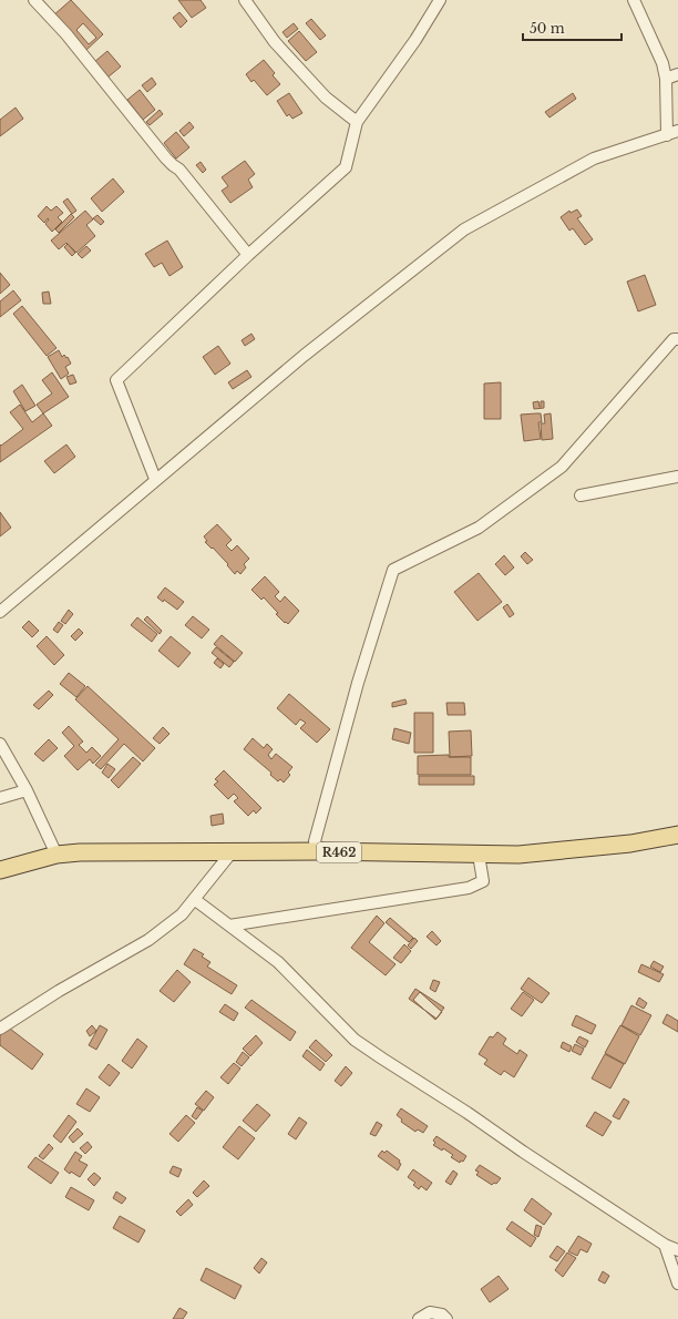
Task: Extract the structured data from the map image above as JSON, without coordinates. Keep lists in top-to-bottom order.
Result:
{
  "streets": {
    "main road": ["R462"]
  },
  "scale_bar": "50 m"
}
